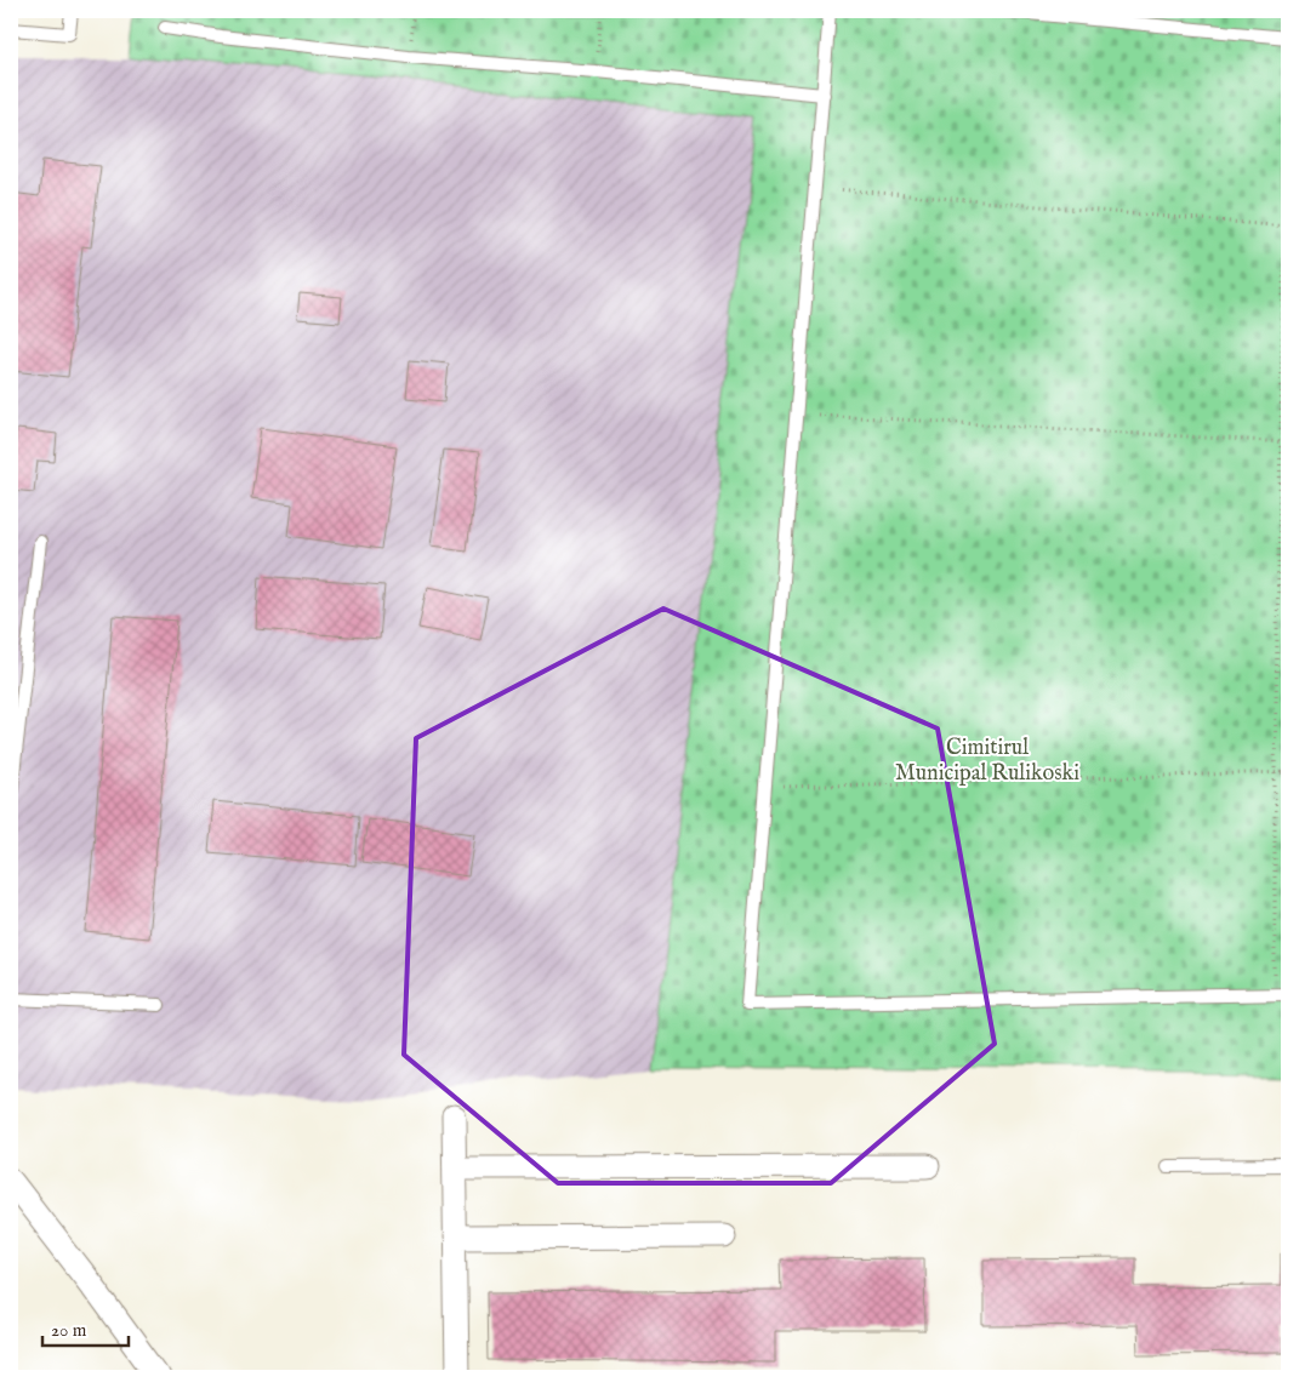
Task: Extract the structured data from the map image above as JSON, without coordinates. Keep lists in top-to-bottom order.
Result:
{
  "parks": ["Cimitirul Municipal Rulikoski"],
  "scale_bar": "20 m"
}
